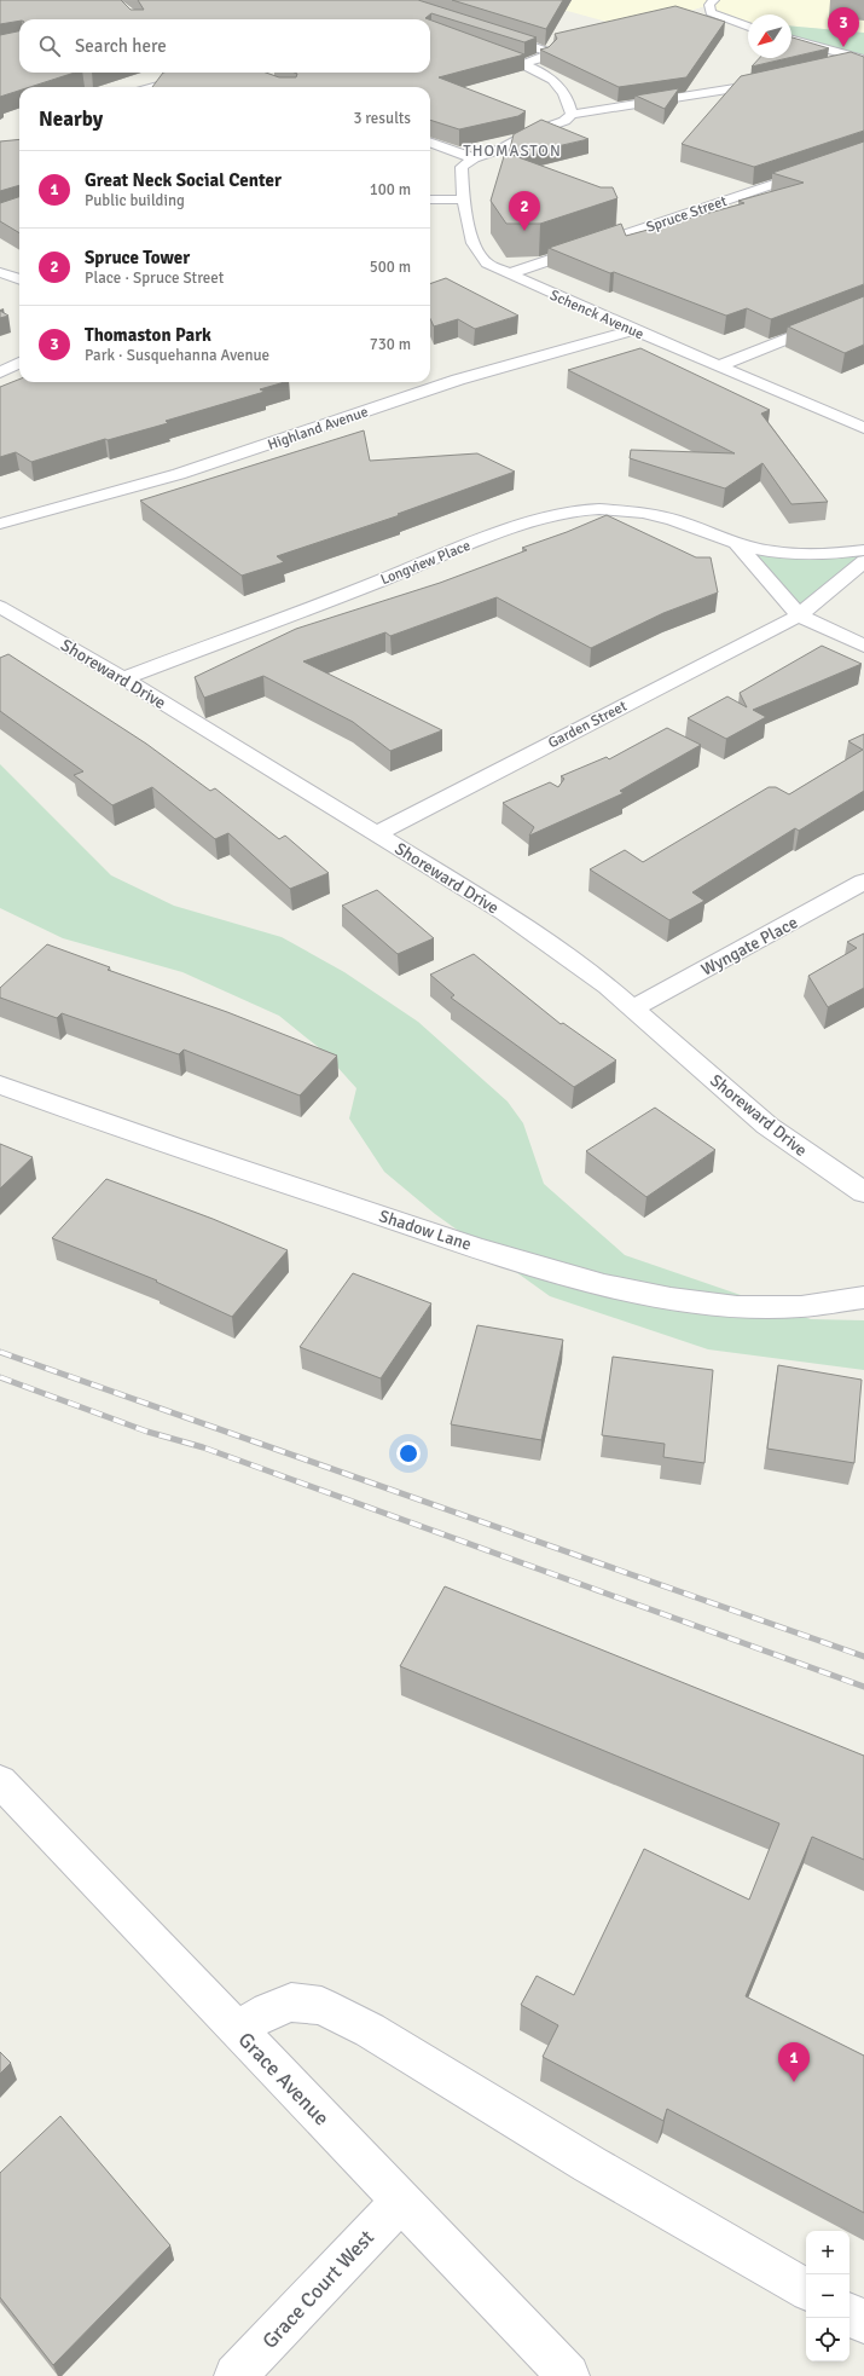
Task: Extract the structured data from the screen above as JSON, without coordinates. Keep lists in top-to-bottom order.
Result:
{
  "streets": {
    "street": [
      "Spruce Street",
      "Schenck Avenue",
      "Highland Avenue",
      "Longview Place",
      "Shoreward Drive",
      "Garden Street",
      "Wyngate Place",
      "Shadow Lane",
      "Grace Avenue",
      "Grace Court West"
    ]
  },
  "crossings": [
    ["Spruce Street", "Schenck Avenue"],
    ["Schenck Avenue", "Highland Avenue"],
    ["Longview Place", "Shoreward Drive"],
    ["Shoreward Drive", "Garden Street"],
    ["Shoreward Drive", "Wyngate Place"],
    ["Grace Avenue", "Grace Court West"]
  ],
  "districts": ["THOMASTON"],
  "north": "bottom left",
  "page": {
    "pins": ["3", "2", "1"],
    "search": "Search here",
    "heading": ["Nearby", "3 results"],
    "list": [
      {
        "mark": "1",
        "name": "Great Neck Social Center",
        "note": "Public building",
        "value": "100 m"
      },
      {
        "mark": "2",
        "name": "Spruce Tower",
        "note": "Place · Spruce Street",
        "value": "500 m"
      },
      {
        "mark": "3",
        "name": "Thomaston Park",
        "note": "Park · Susquehanna Avenue",
        "value": "730 m"
      }
    ],
    "map_buttons": ["+", "−"]
  }
}
